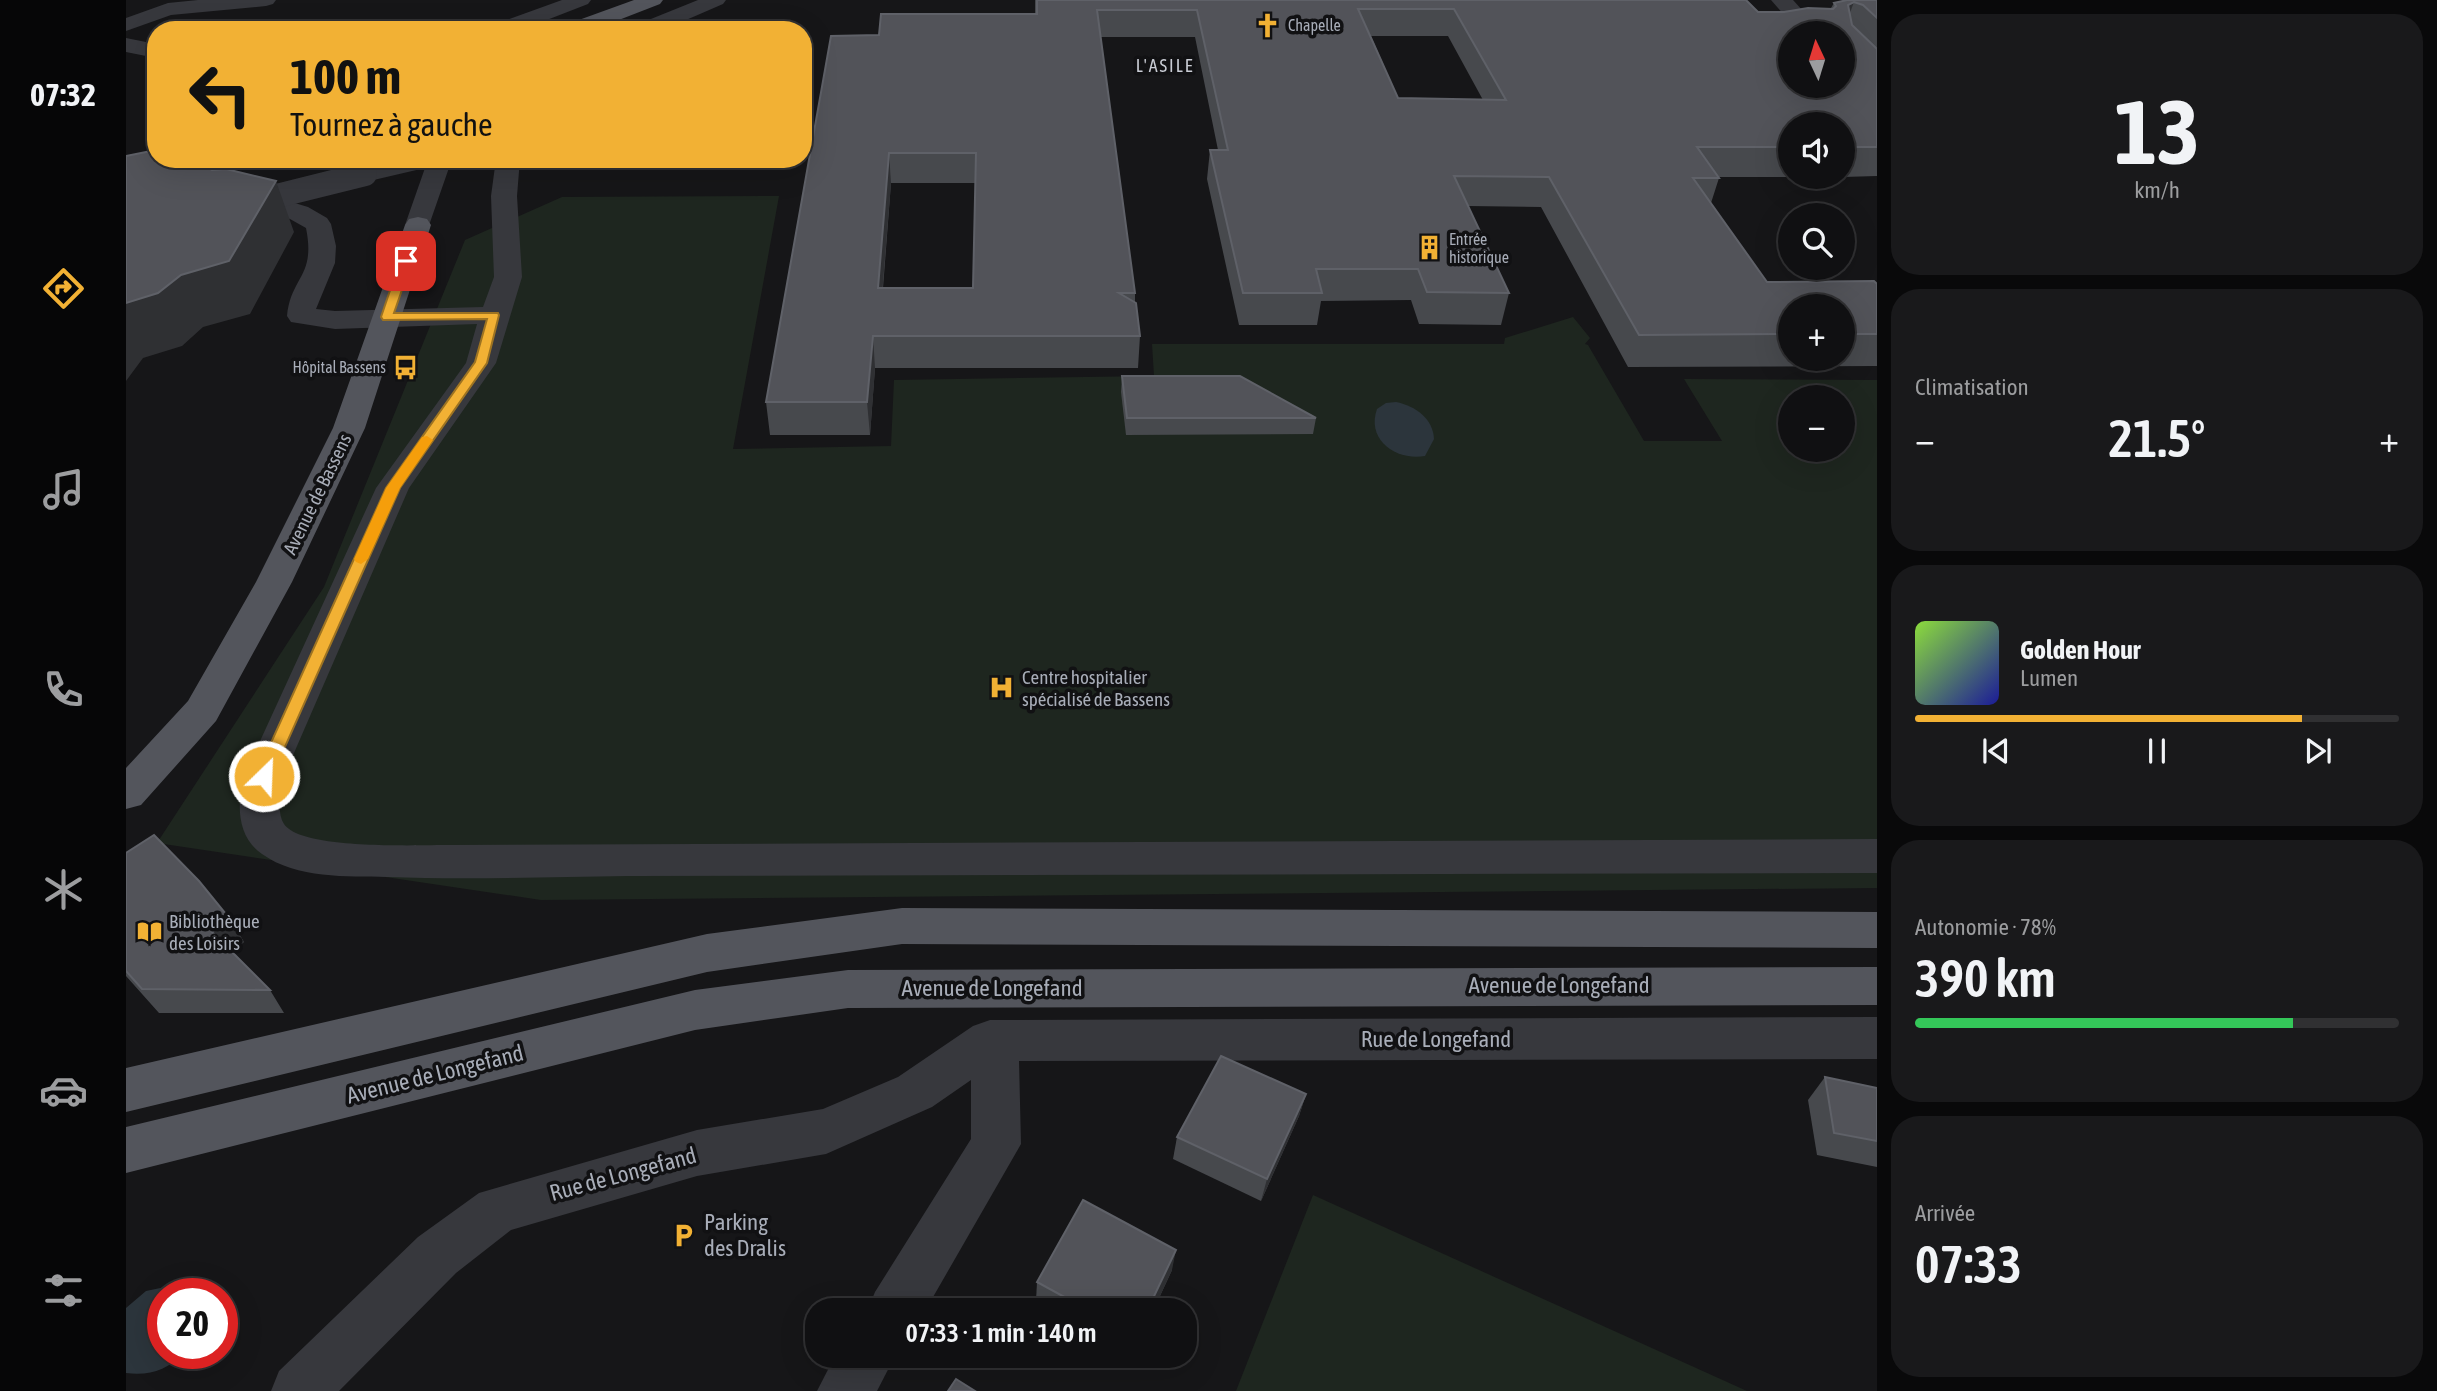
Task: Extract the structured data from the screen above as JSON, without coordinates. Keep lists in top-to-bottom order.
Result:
{
  "streets": {
    "main road": ["Avenue de Bassens", "Avenue de Longefand"],
    "street": ["Rue de Longefand"]
  },
  "districts": ["L'ASILE"],
  "places": {
    "church": ["Chapelle"],
    "building": ["Entrée historique"],
    "bus stop": ["Hôpital Bassens"],
    "hospital": ["Centre hospitalier spécialisé de Bassens"],
    "library": ["Bibliothèque des Loisirs"],
    "parking": ["Parking des Dralis"]
  },
  "north": "top",
  "page": {
    "tabs": "07:32",
    "tile": [
      ["13", "km/h"],
      "Climatisation",
      ["Autonomie · 78%", "390 km"],
      ["Arrivée", "07:33"]
    ],
    "map_buttons": ["+", "−"],
    "turn": ["100 m", "Tournez à gauche"],
    "heat": ["−", "21.5°", "+"],
    "song": ["Golden Hour", "Lumen"],
    "limit": "20",
    "trip": "07:33 · 1 min · 140 m"
  }
}
